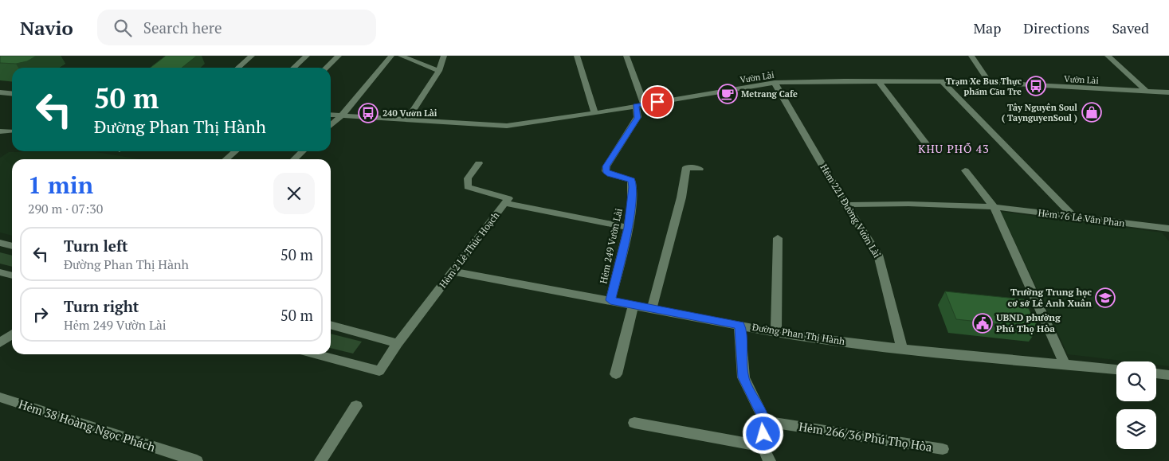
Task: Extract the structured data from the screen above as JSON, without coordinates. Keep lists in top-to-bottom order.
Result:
{
  "streets": {
    "street": [
      "Vườn Lài",
      "Hẻm 221 Đường Vườn Lài",
      "Hẻm 76 Lê Văn Phan",
      "Hẻm 249 Vườn Lài",
      "Hẻm 2 Lê Thúc Hoạch",
      "Đường Phan Thị Hành",
      "Hẻm 38 Hoàng Ngọc Phách",
      "Hẻm 266/36 Phú Thọ Hòa"
    ]
  },
  "crossings": [
    ["Vườn Lài", "Hẻm 221 Đường Vườn Lài"],
    ["Vườn Lài", "Hẻm 249 Vườn Lài"],
    ["Hẻm 221 Đường Vườn Lài", "Hẻm 76 Lê Văn Phan"],
    ["Hẻm 221 Đường Vườn Lài", "Đường Phan Thị Hành"],
    ["Hẻm 249 Vườn Lài", "Đường Phan Thị Hành"],
    ["Hẻm 2 Lê Thúc Hoạch", "Đường Phan Thị Hành"]
  ],
  "districts": ["KHU PHỐ 43"],
  "places": {
    "bus stop": ["Trạm Xe Bus Thực phẩm Cầu Tre", "240 Vườn Lài"],
    "cafe": ["Metrang Cafe"],
    "shop": ["Tây Nguyên Soul ( TaynguyenSoul )"],
    "school or university": ["Trường Trung học cơ sở Lê Anh Xuân"],
    "public building": ["UBND phường Phú Thọ Hòa"]
  },
  "page": {
    "header": "Navio",
    "search": "Search here",
    "nav": ["Map", "Directions", "Saved"],
    "turn": ["50 m", "Đường Phan Thị Hành"],
    "heading": ["1 min", "290 m · 07:30"],
    "list": [
      {
        "name": "Turn left",
        "note": "Đường Phan Thị Hành",
        "value": "50 m"
      },
      {
        "name": "Turn right",
        "note": "Hẻm 249 Vườn Lài",
        "value": "50 m"
      }
    ]
  }
}
